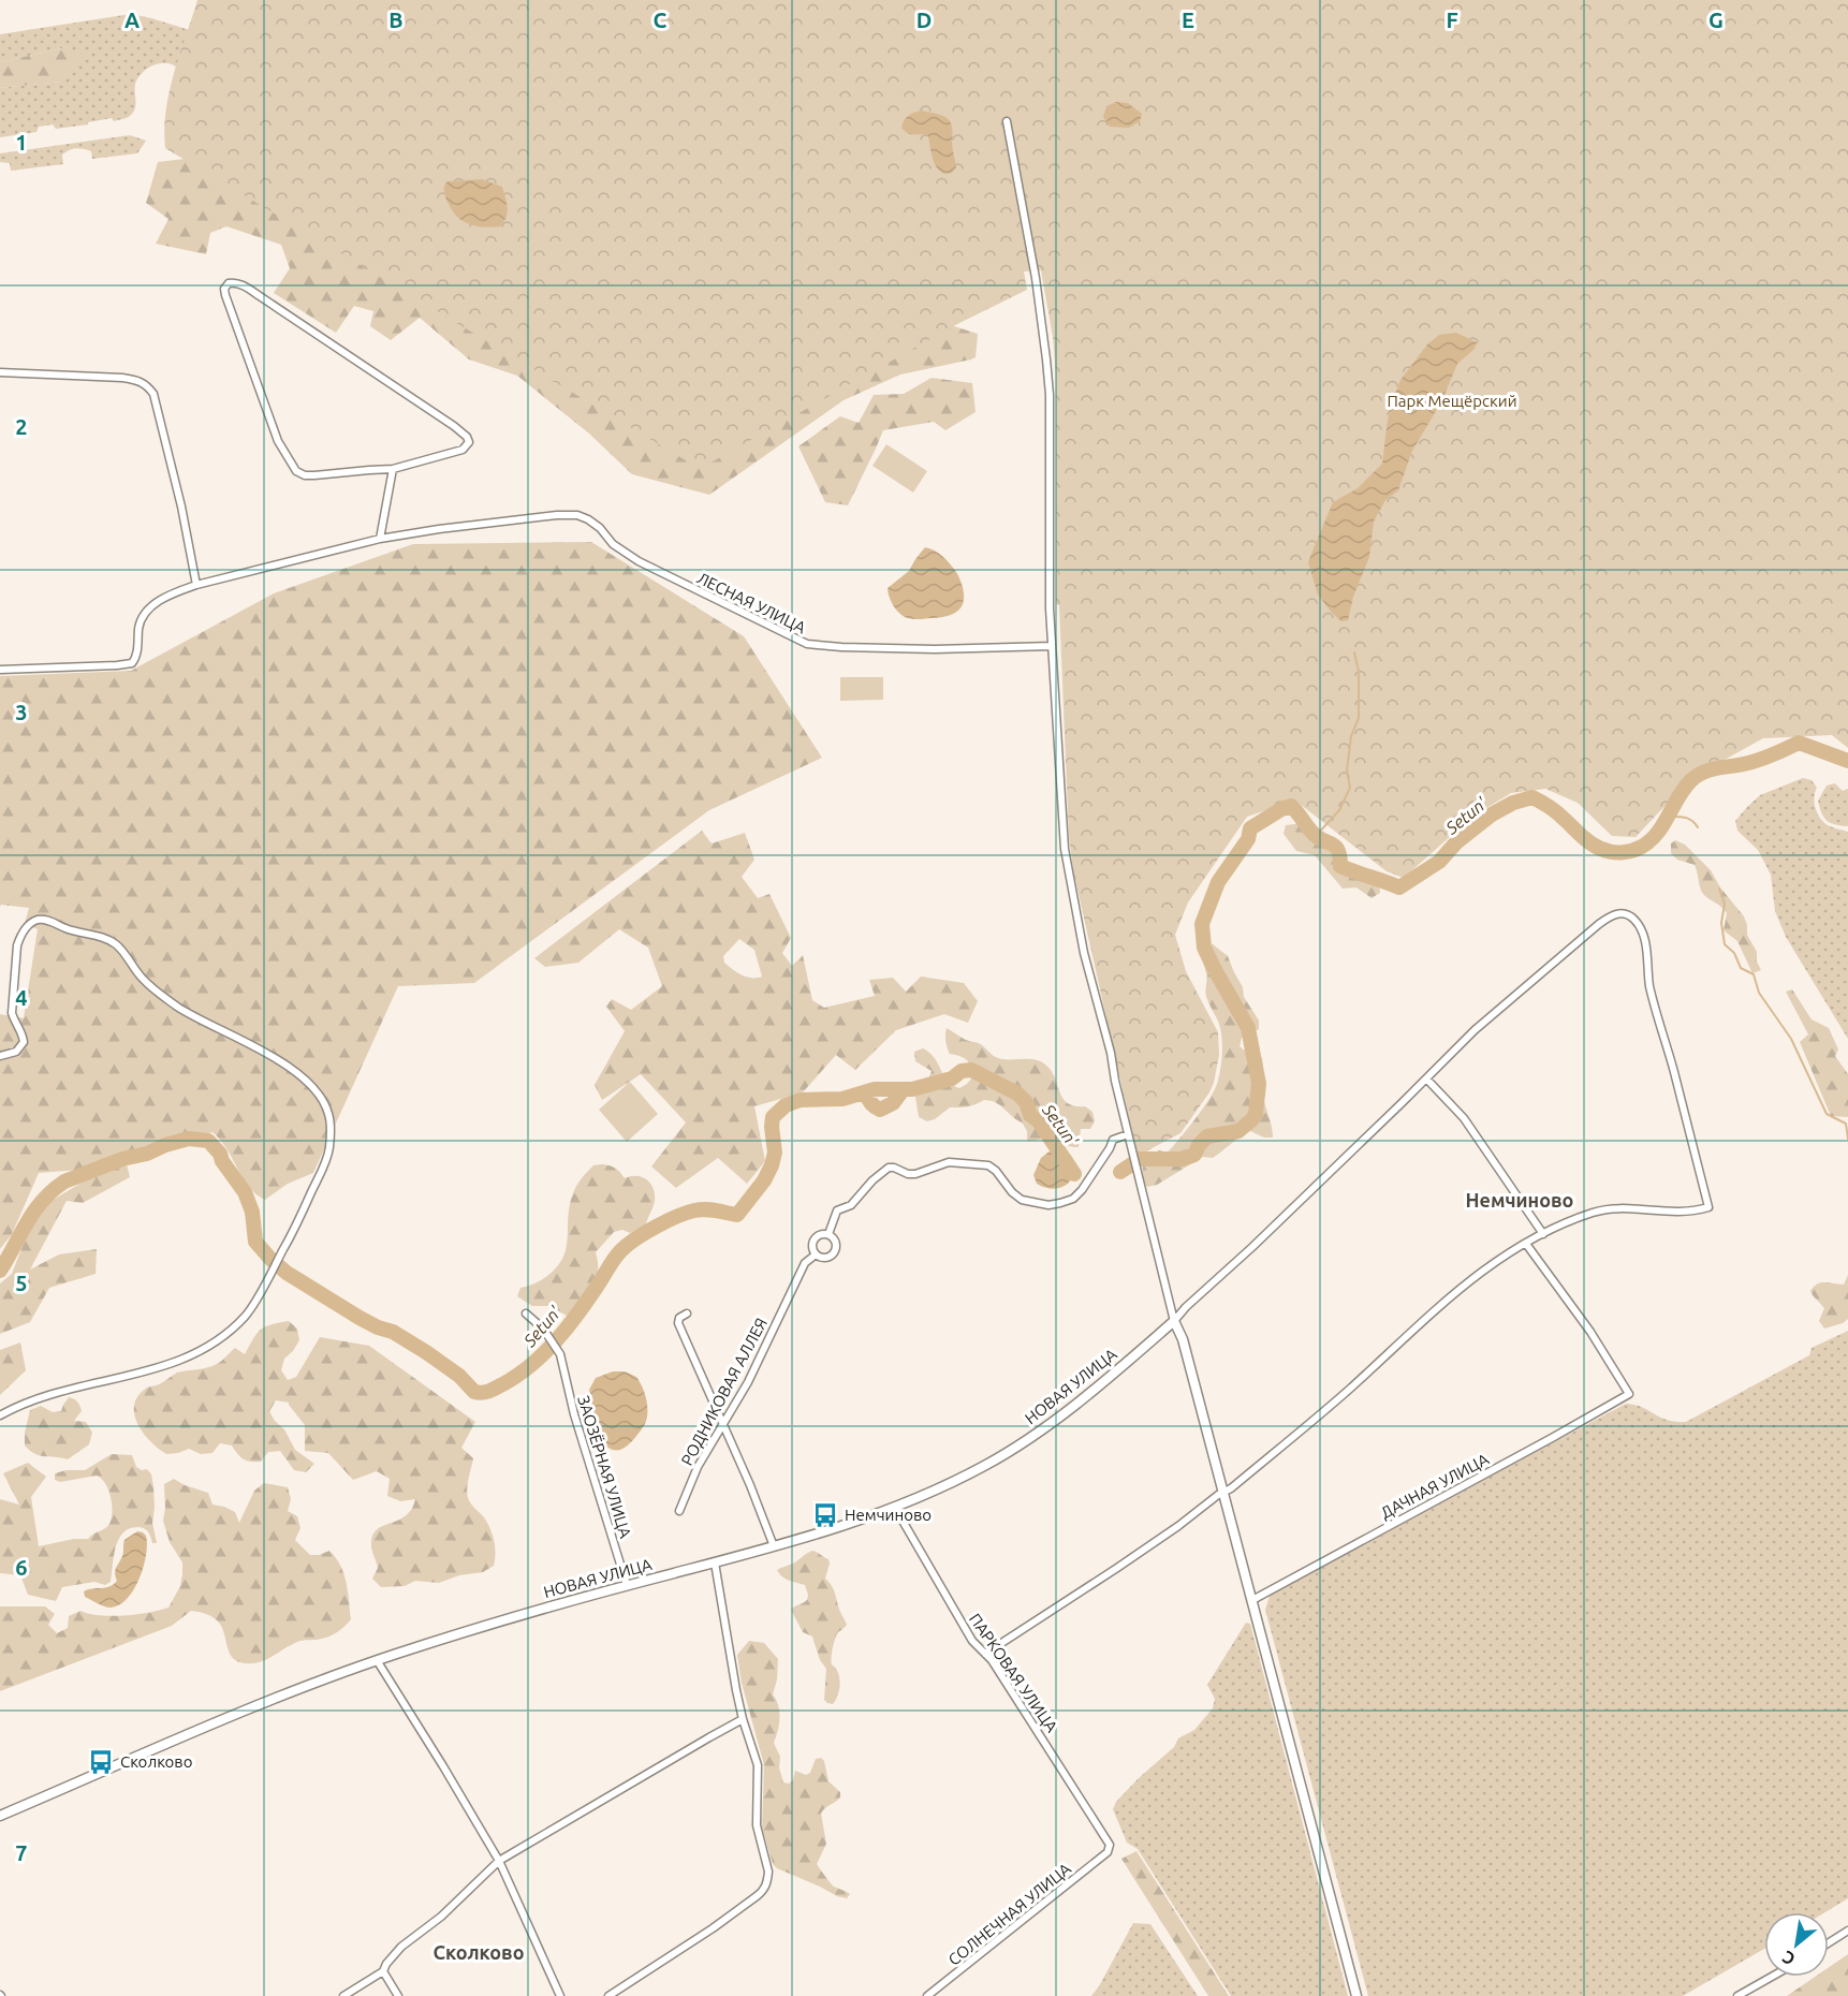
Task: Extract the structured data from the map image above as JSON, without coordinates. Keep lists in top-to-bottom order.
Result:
{
  "streets": {
    "street": [
      "ЛЕСНАЯ УЛИЦА",
      "НОВАЯ УЛИЦА",
      "РОДНИКОВАЯ АЛЛЕЯ",
      "ЗАОЗЁРНАЯ УЛИЦА",
      "ДАЧНАЯ УЛИЦА",
      "ПАРКОВАЯ УЛИЦА",
      "СОЛНЕЧНАЯ УЛИЦА"
    ]
  },
  "crossings": [
    ["НОВАЯ УЛИЦА", "ЗАОЗЁРНАЯ УЛИЦА"],
    ["НОВАЯ УЛИЦА", "ПАРКОВАЯ УЛИЦА"],
    ["ПАРКОВАЯ УЛИЦА", "СОЛНЕЧНАЯ УЛИЦА"]
  ],
  "districts": ["Немчиново", "Сколково"],
  "water": ["Setun'"],
  "parks": ["Парк Мещёрский"],
  "places": {
    "bus stop": ["Немчиново", "Сколково"]
  },
  "north": "bottom left",
  "grid": {
    "columns": [
      "A",
      "B",
      "C",
      "D",
      "E",
      "F",
      "G"
    ],
    "rows": [
      "1",
      "2",
      "3",
      "4",
      "5",
      "6",
      "7"
    ]
  }
}
